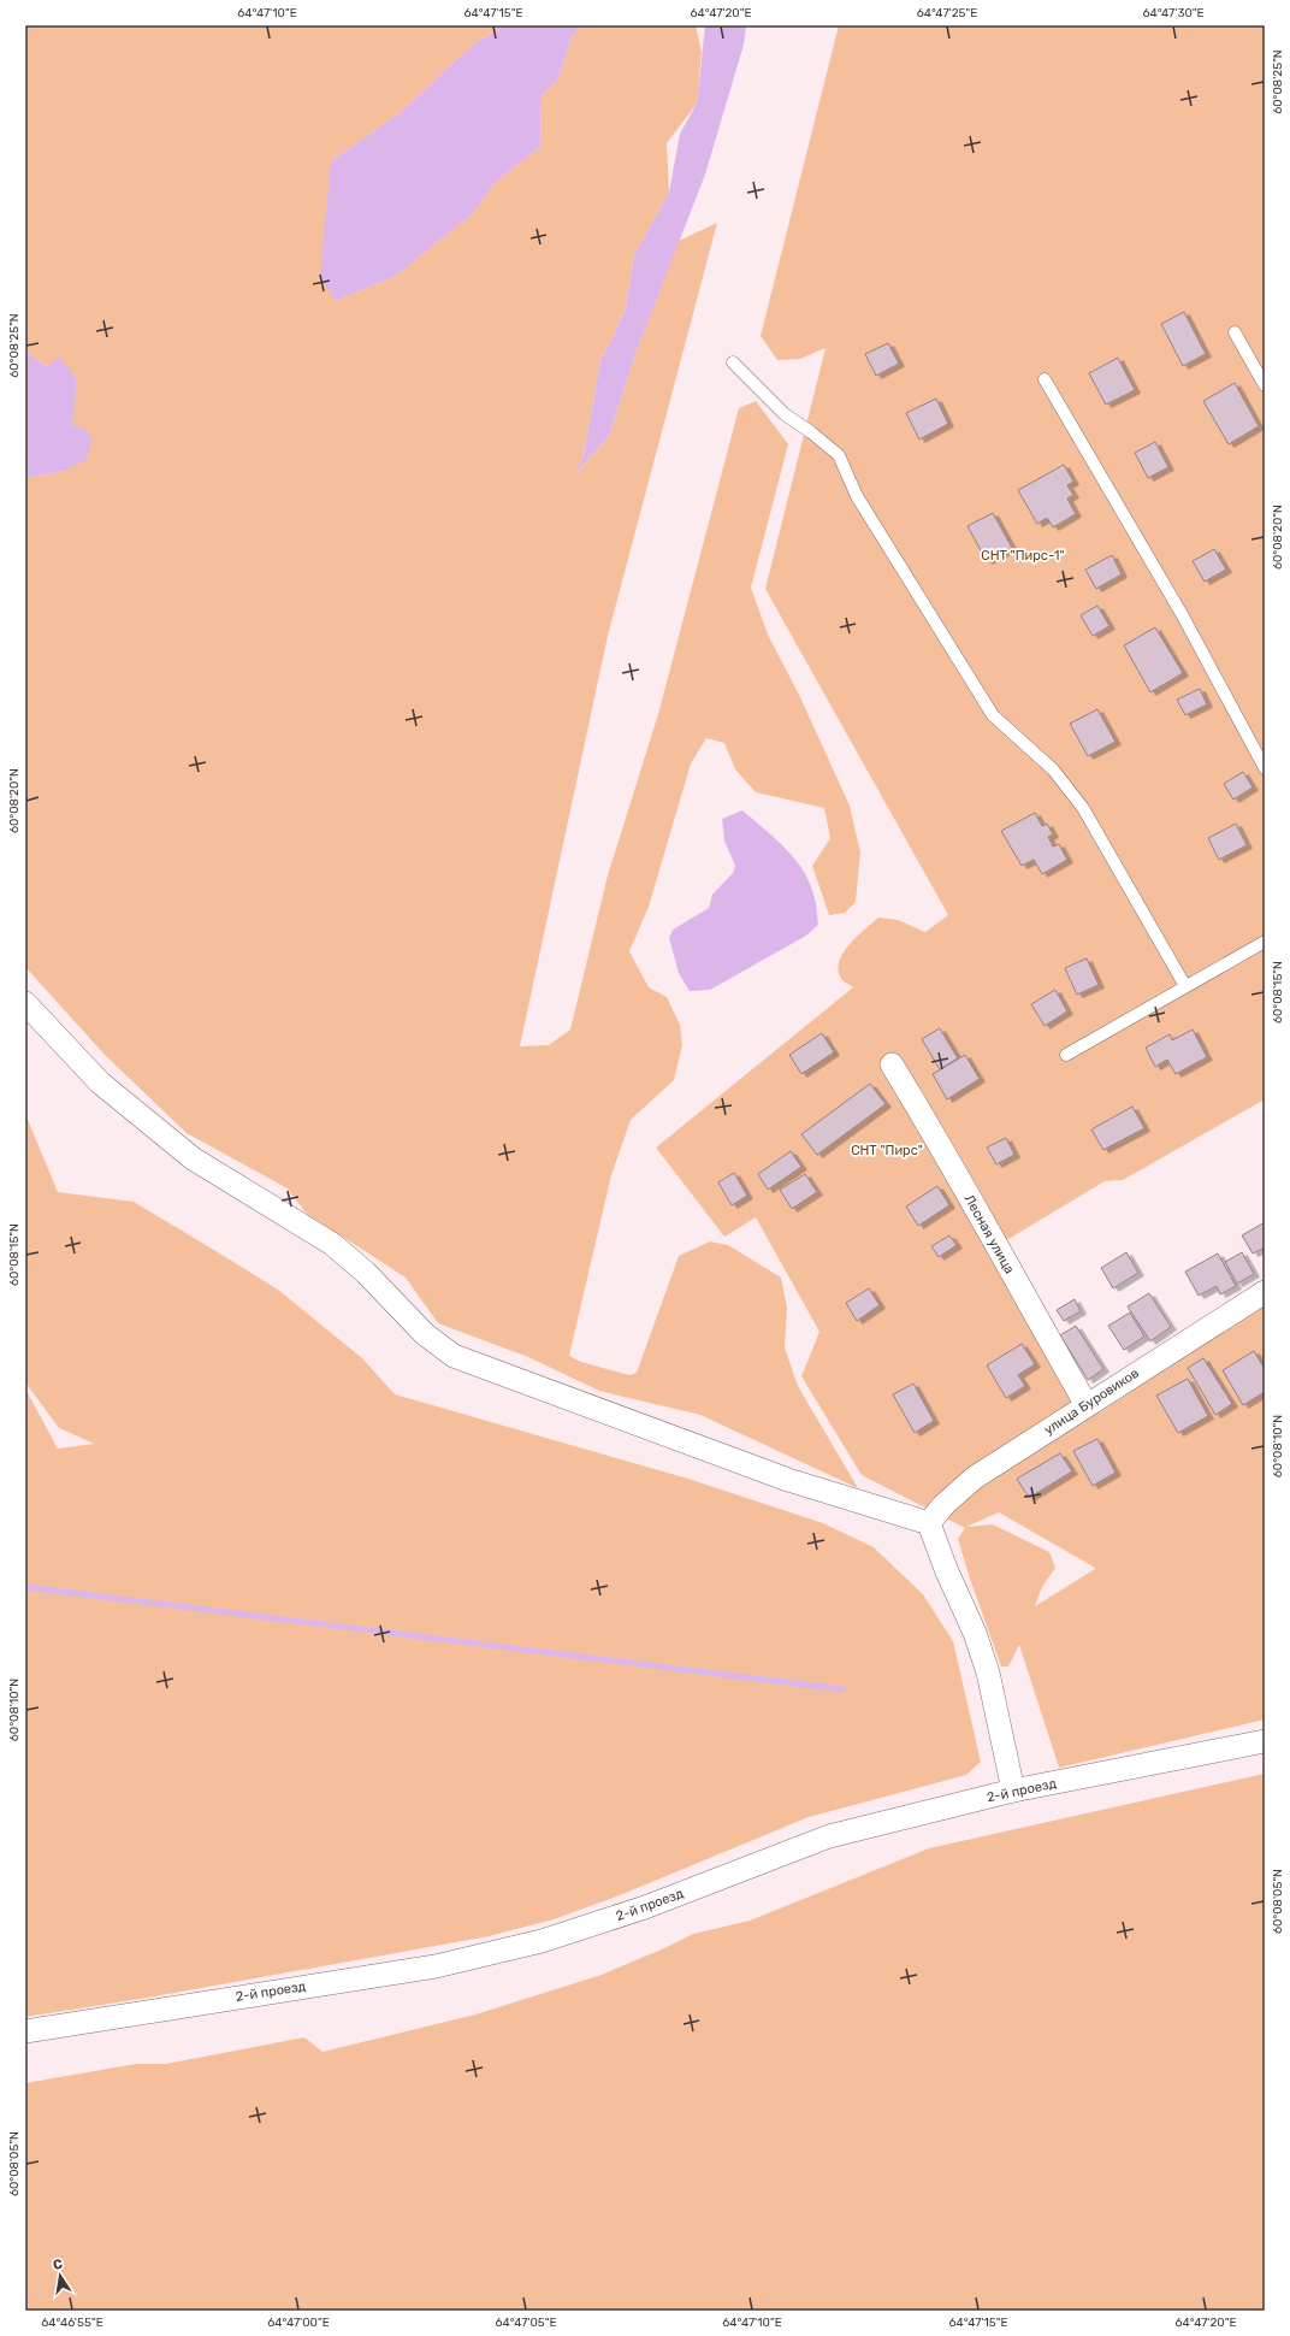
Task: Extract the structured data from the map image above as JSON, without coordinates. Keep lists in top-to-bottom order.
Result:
{
  "streets": {
    "street": ["Лесная улица", "улица Буровиков", "2-й проезд"]
  },
  "crossings": [
    ["Лесная улица", "улица Буровиков"]
  ],
  "parks": ["СНТ \"Пирс-1\"", "СНТ \"Пирс\""],
  "north": "top",
  "coordinates": [
    "64°47'10\"E",
    "64°47'15\"E",
    "64°47'20\"E",
    "64°47'25\"E",
    "64°47'30\"E",
    "60°08'25\"N",
    "60°08'20\"N",
    "60°08'15\"N",
    "60°08'10\"N",
    "60°08'05\"N",
    "64°46'55\"E",
    "64°47'00\"E",
    "64°47'05\"E"
  ]
}
